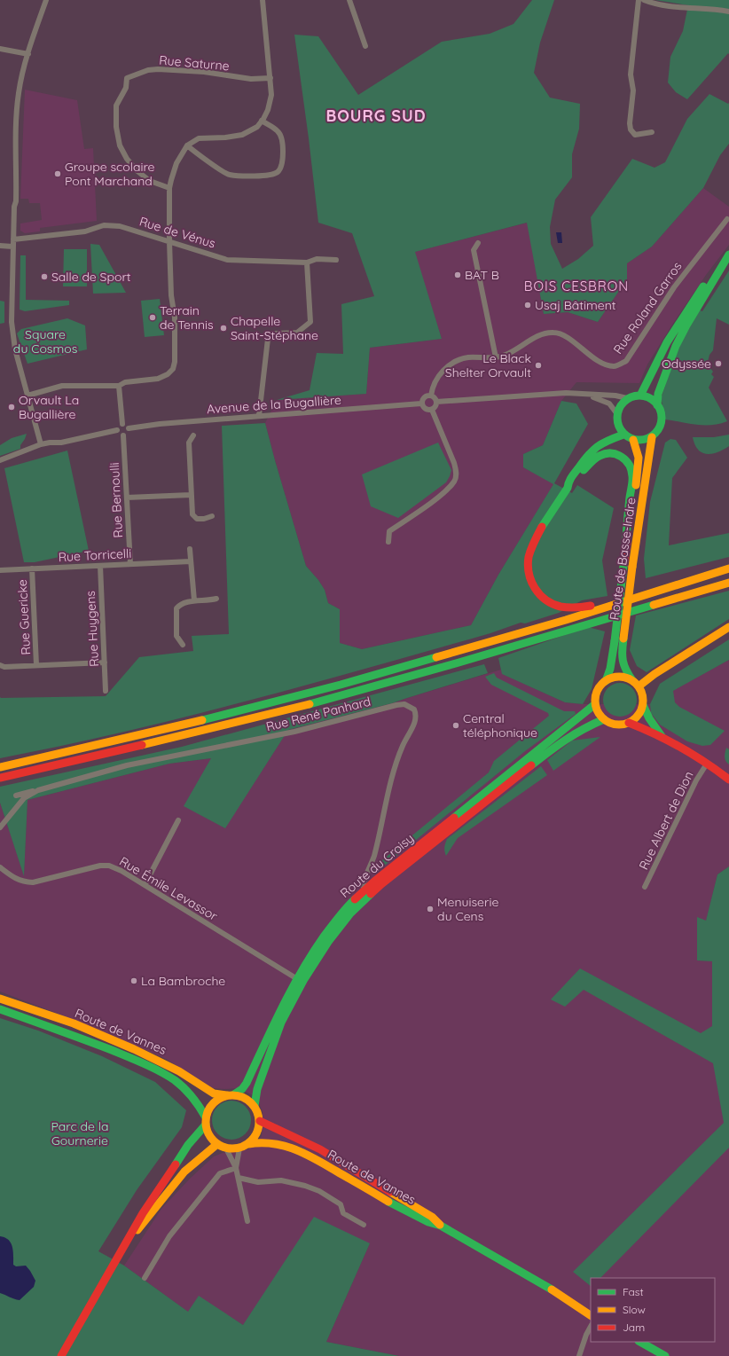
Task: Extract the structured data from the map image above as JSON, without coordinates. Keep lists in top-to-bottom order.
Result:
{
  "streets": {
    "main road": ["Route de Basse-Indre", "Route du Croisy", "Route de Vannes"],
    "street": [
      "Rue Saturne",
      "Rue de Vénus",
      "Rue Roland Garros",
      "Avenue de la Bugallière",
      "Rue Bernoulli",
      "Rue Torricelli",
      "Rue Guericke",
      "Rue Huygens",
      "Rue René Panhard",
      "Rue Albert de Dion",
      "Rue Émile Levassor"
    ]
  },
  "crossings": [
    ["Avenue de la Bugallière", "Rue Bernoulli"],
    ["Rue Bernoulli", "Rue Torricelli"],
    ["Rue Torricelli", "Rue Guericke"],
    ["Rue Torricelli", "Rue Huygens"],
    ["Route de Basse-Indre", "Route du Croisy"],
    ["Rue René Panhard", "Route du Croisy"],
    ["Route du Croisy", "Rue Émile Levassor"],
    ["Route du Croisy", "Route de Vannes"]
  ],
  "districts": ["BOURG SUD", "BOIS CESBRON"],
  "parks": ["Square du Cosmos", "Parc de la Gournerie"],
  "places": [
    "Groupe scolaire Pont Marchand",
    "BAT B",
    "Salle de Sport",
    "Usaj Bâtiment",
    "Terrain de Tennis",
    "Chapelle Saint-Stéphane",
    "Odyssée",
    "Le Black Shelter Orvault",
    "Orvault La Bugallière",
    "Central téléphonique",
    "Menuiserie du Cens",
    "La Bambroche"
  ],
  "legend": ["Fast", "Slow", "Jam"]
}
